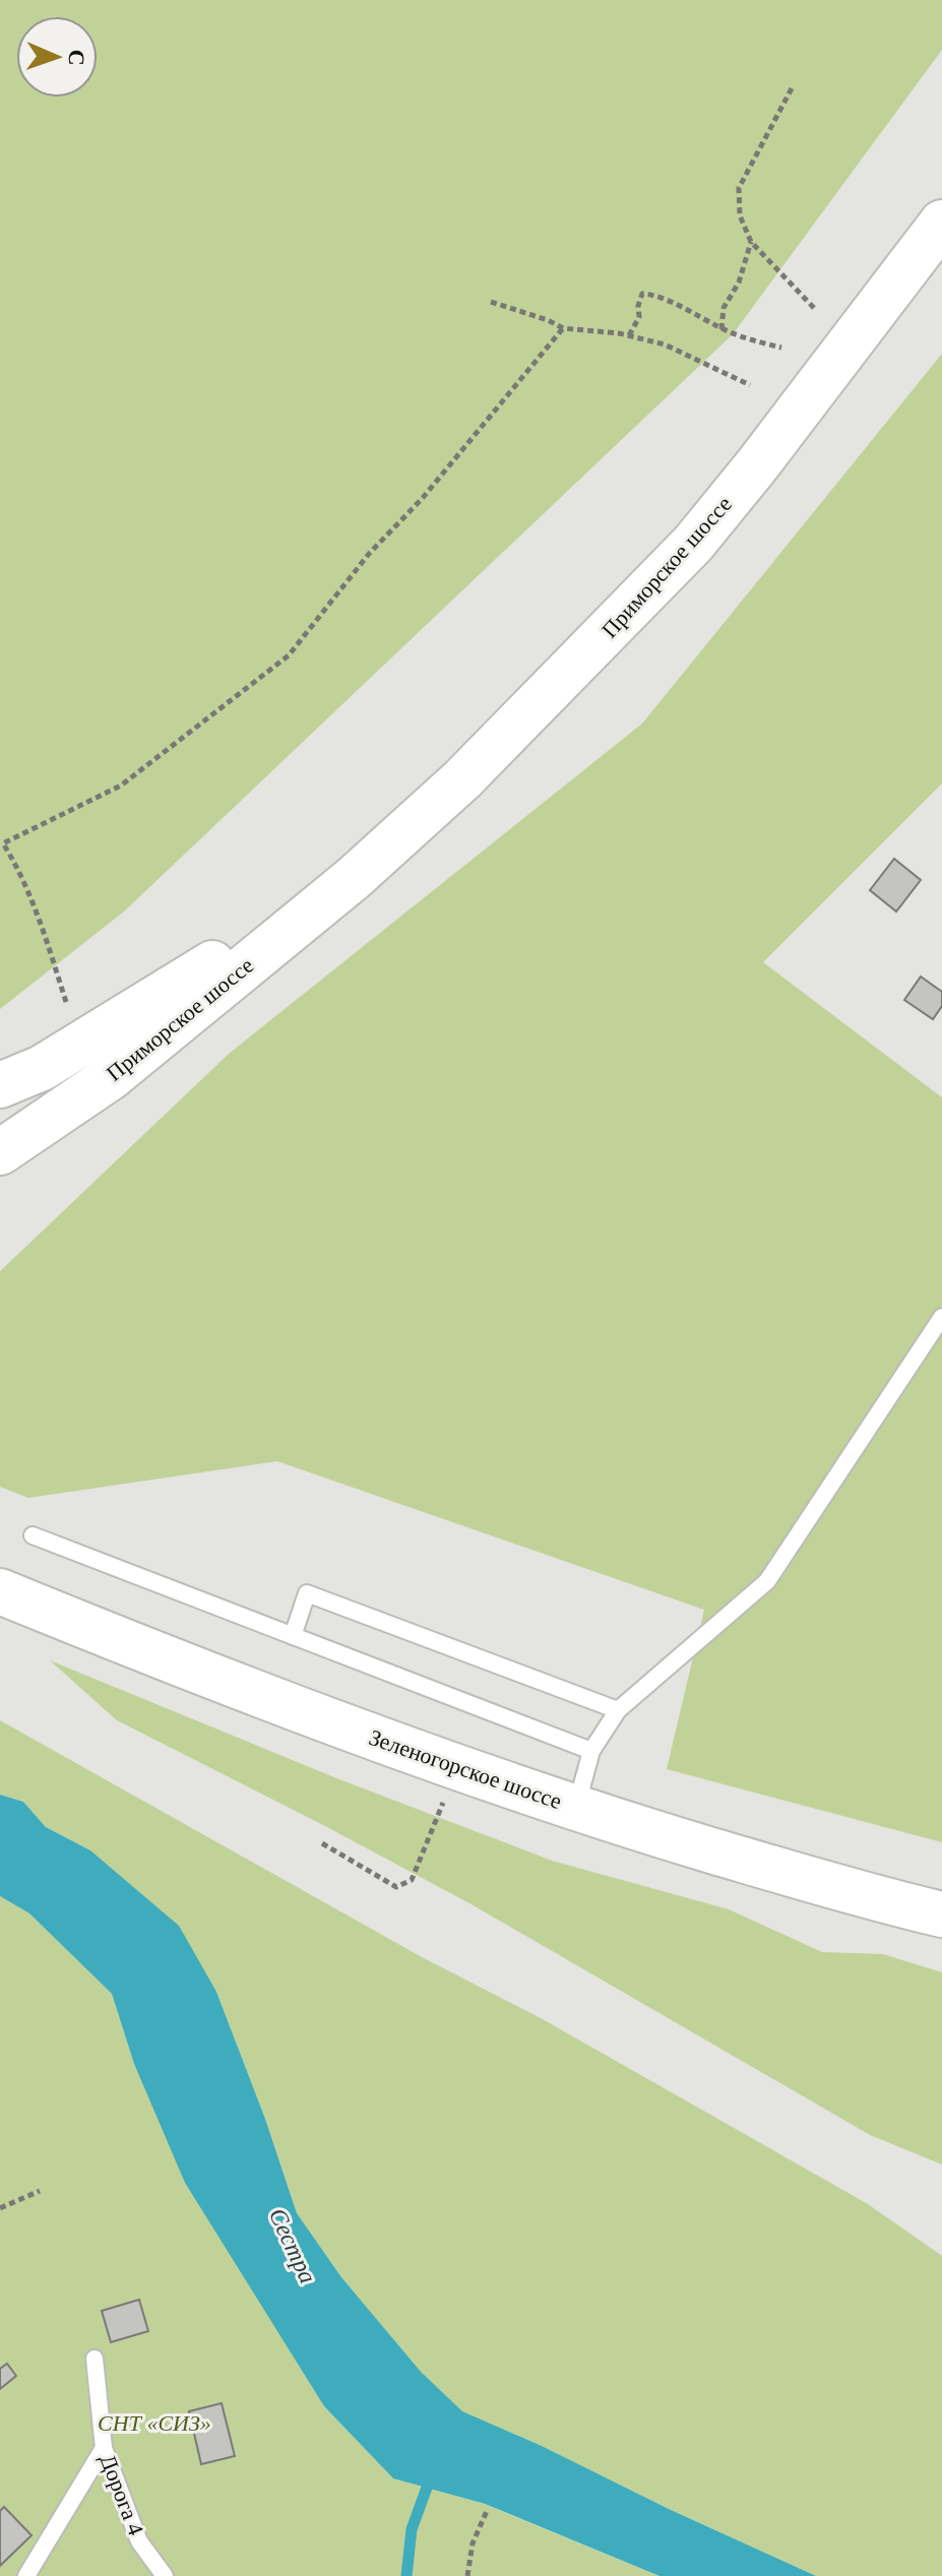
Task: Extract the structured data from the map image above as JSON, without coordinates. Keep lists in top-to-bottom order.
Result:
{
  "streets": {
    "main road": ["Приморское шоссе", "Зеленогорское шоссе"],
    "lane": ["Дорога 4"]
  },
  "water": ["Сестра"],
  "parks": ["СНТ «СИЗ»"],
  "north": "right"
}
